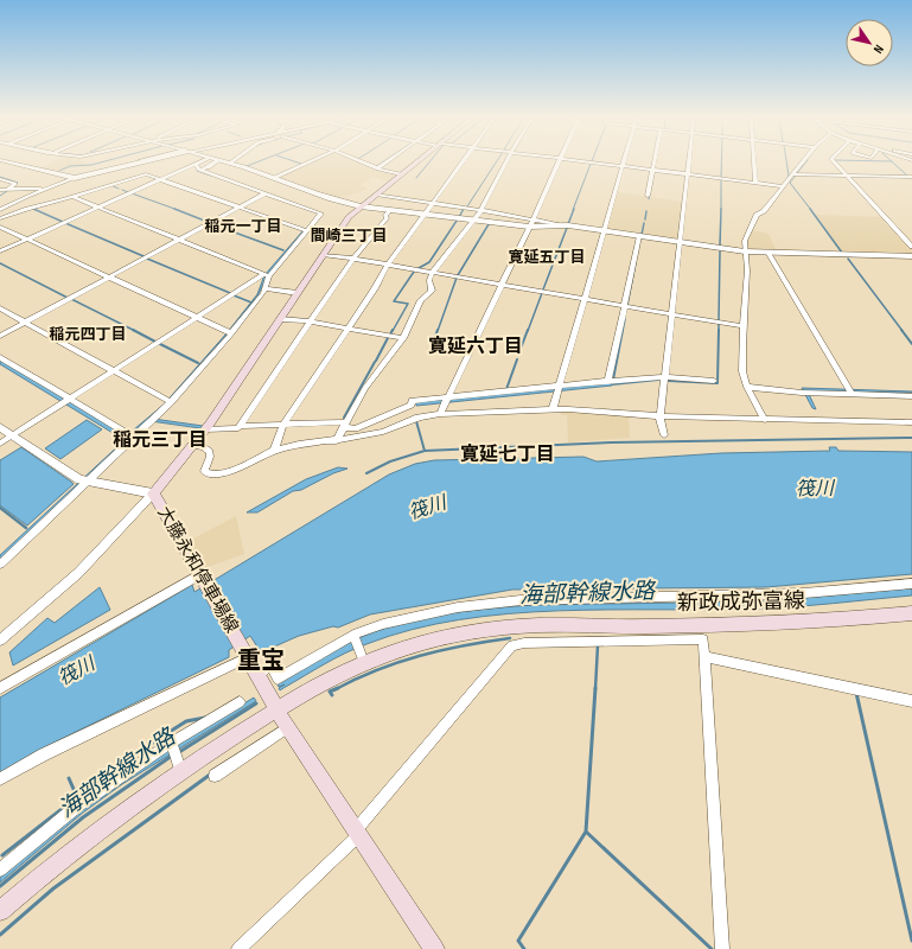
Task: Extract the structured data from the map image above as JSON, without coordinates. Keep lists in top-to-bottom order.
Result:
{
  "streets": {
    "main road": ["大藤永和停車場線", "新政成弥富線"]
  },
  "crossings": [
    ["大藤永和停車場線", "新政成弥富線"]
  ],
  "districts": [
    "稲元一丁目",
    "間崎三丁目",
    "寛延五丁目",
    "稲元四丁目",
    "寛延六丁目",
    "稲元三丁目",
    "寛延七丁目",
    "重宝"
  ],
  "water": ["筏川", "海部幹線水路"],
  "north": "bottom right"
}
